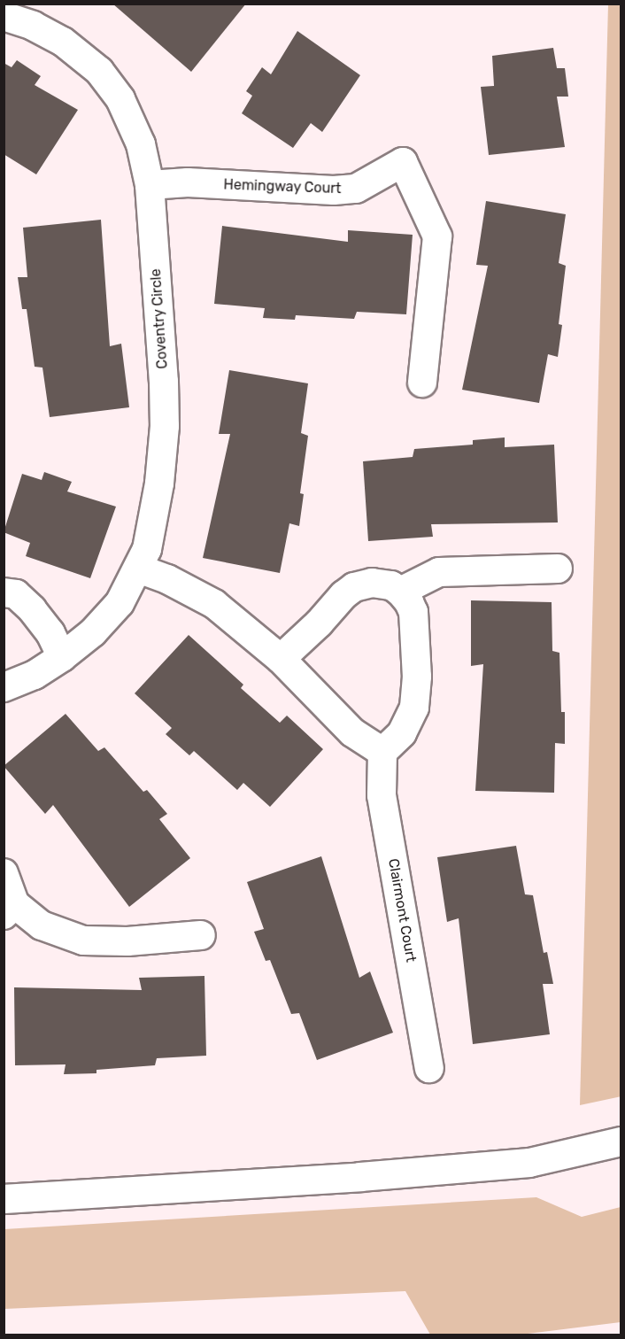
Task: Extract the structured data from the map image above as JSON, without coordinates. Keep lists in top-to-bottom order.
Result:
{
  "streets": {
    "street": ["Hemingway Court", "Coventry Circle", "Clairmont Court"]
  },
  "crossings": [
    ["Hemingway Court", "Coventry Circle"]
  ]
}
